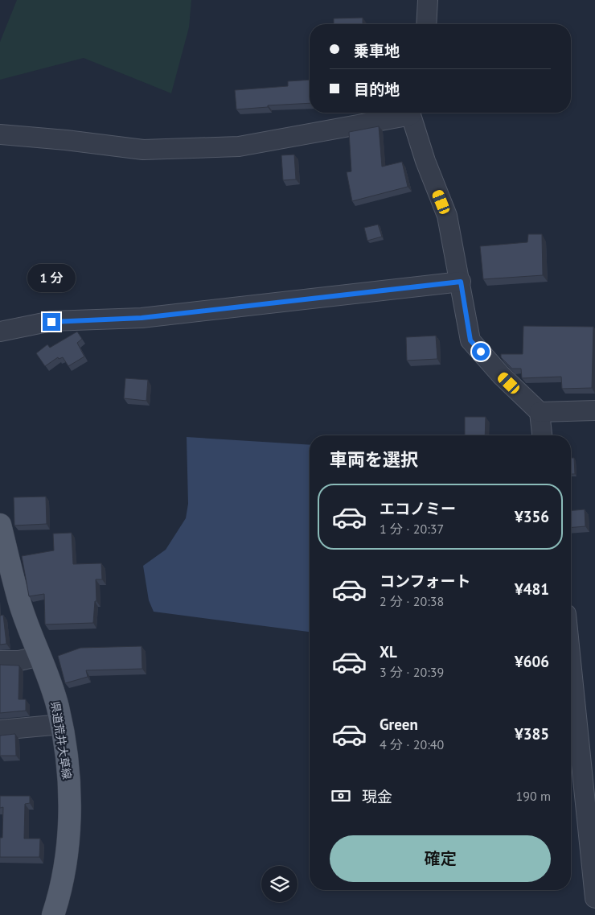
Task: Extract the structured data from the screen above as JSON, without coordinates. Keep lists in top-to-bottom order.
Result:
{
  "streets": {
    "main road": ["県道荒井大草線"]
  },
  "page": {
    "banner": ["乗車地", "目的地"],
    "bubble": "1 分",
    "heading": "車両を選択",
    "list": [
      {
        "name": "エコノミー",
        "note": "1 分 · 20:37",
        "value": "¥356"
      },
      {
        "name": "コンフォート",
        "note": "2 分 · 20:38",
        "value": "¥481"
      },
      {
        "name": "XL",
        "note": "3 分 · 20:39",
        "value": "¥606"
      },
      {
        "name": "Green",
        "note": "4 分 · 20:40",
        "value": "¥385"
      }
    ],
    "pay": ["現金", "190 m"],
    "buttons": "確定"
  }
}
